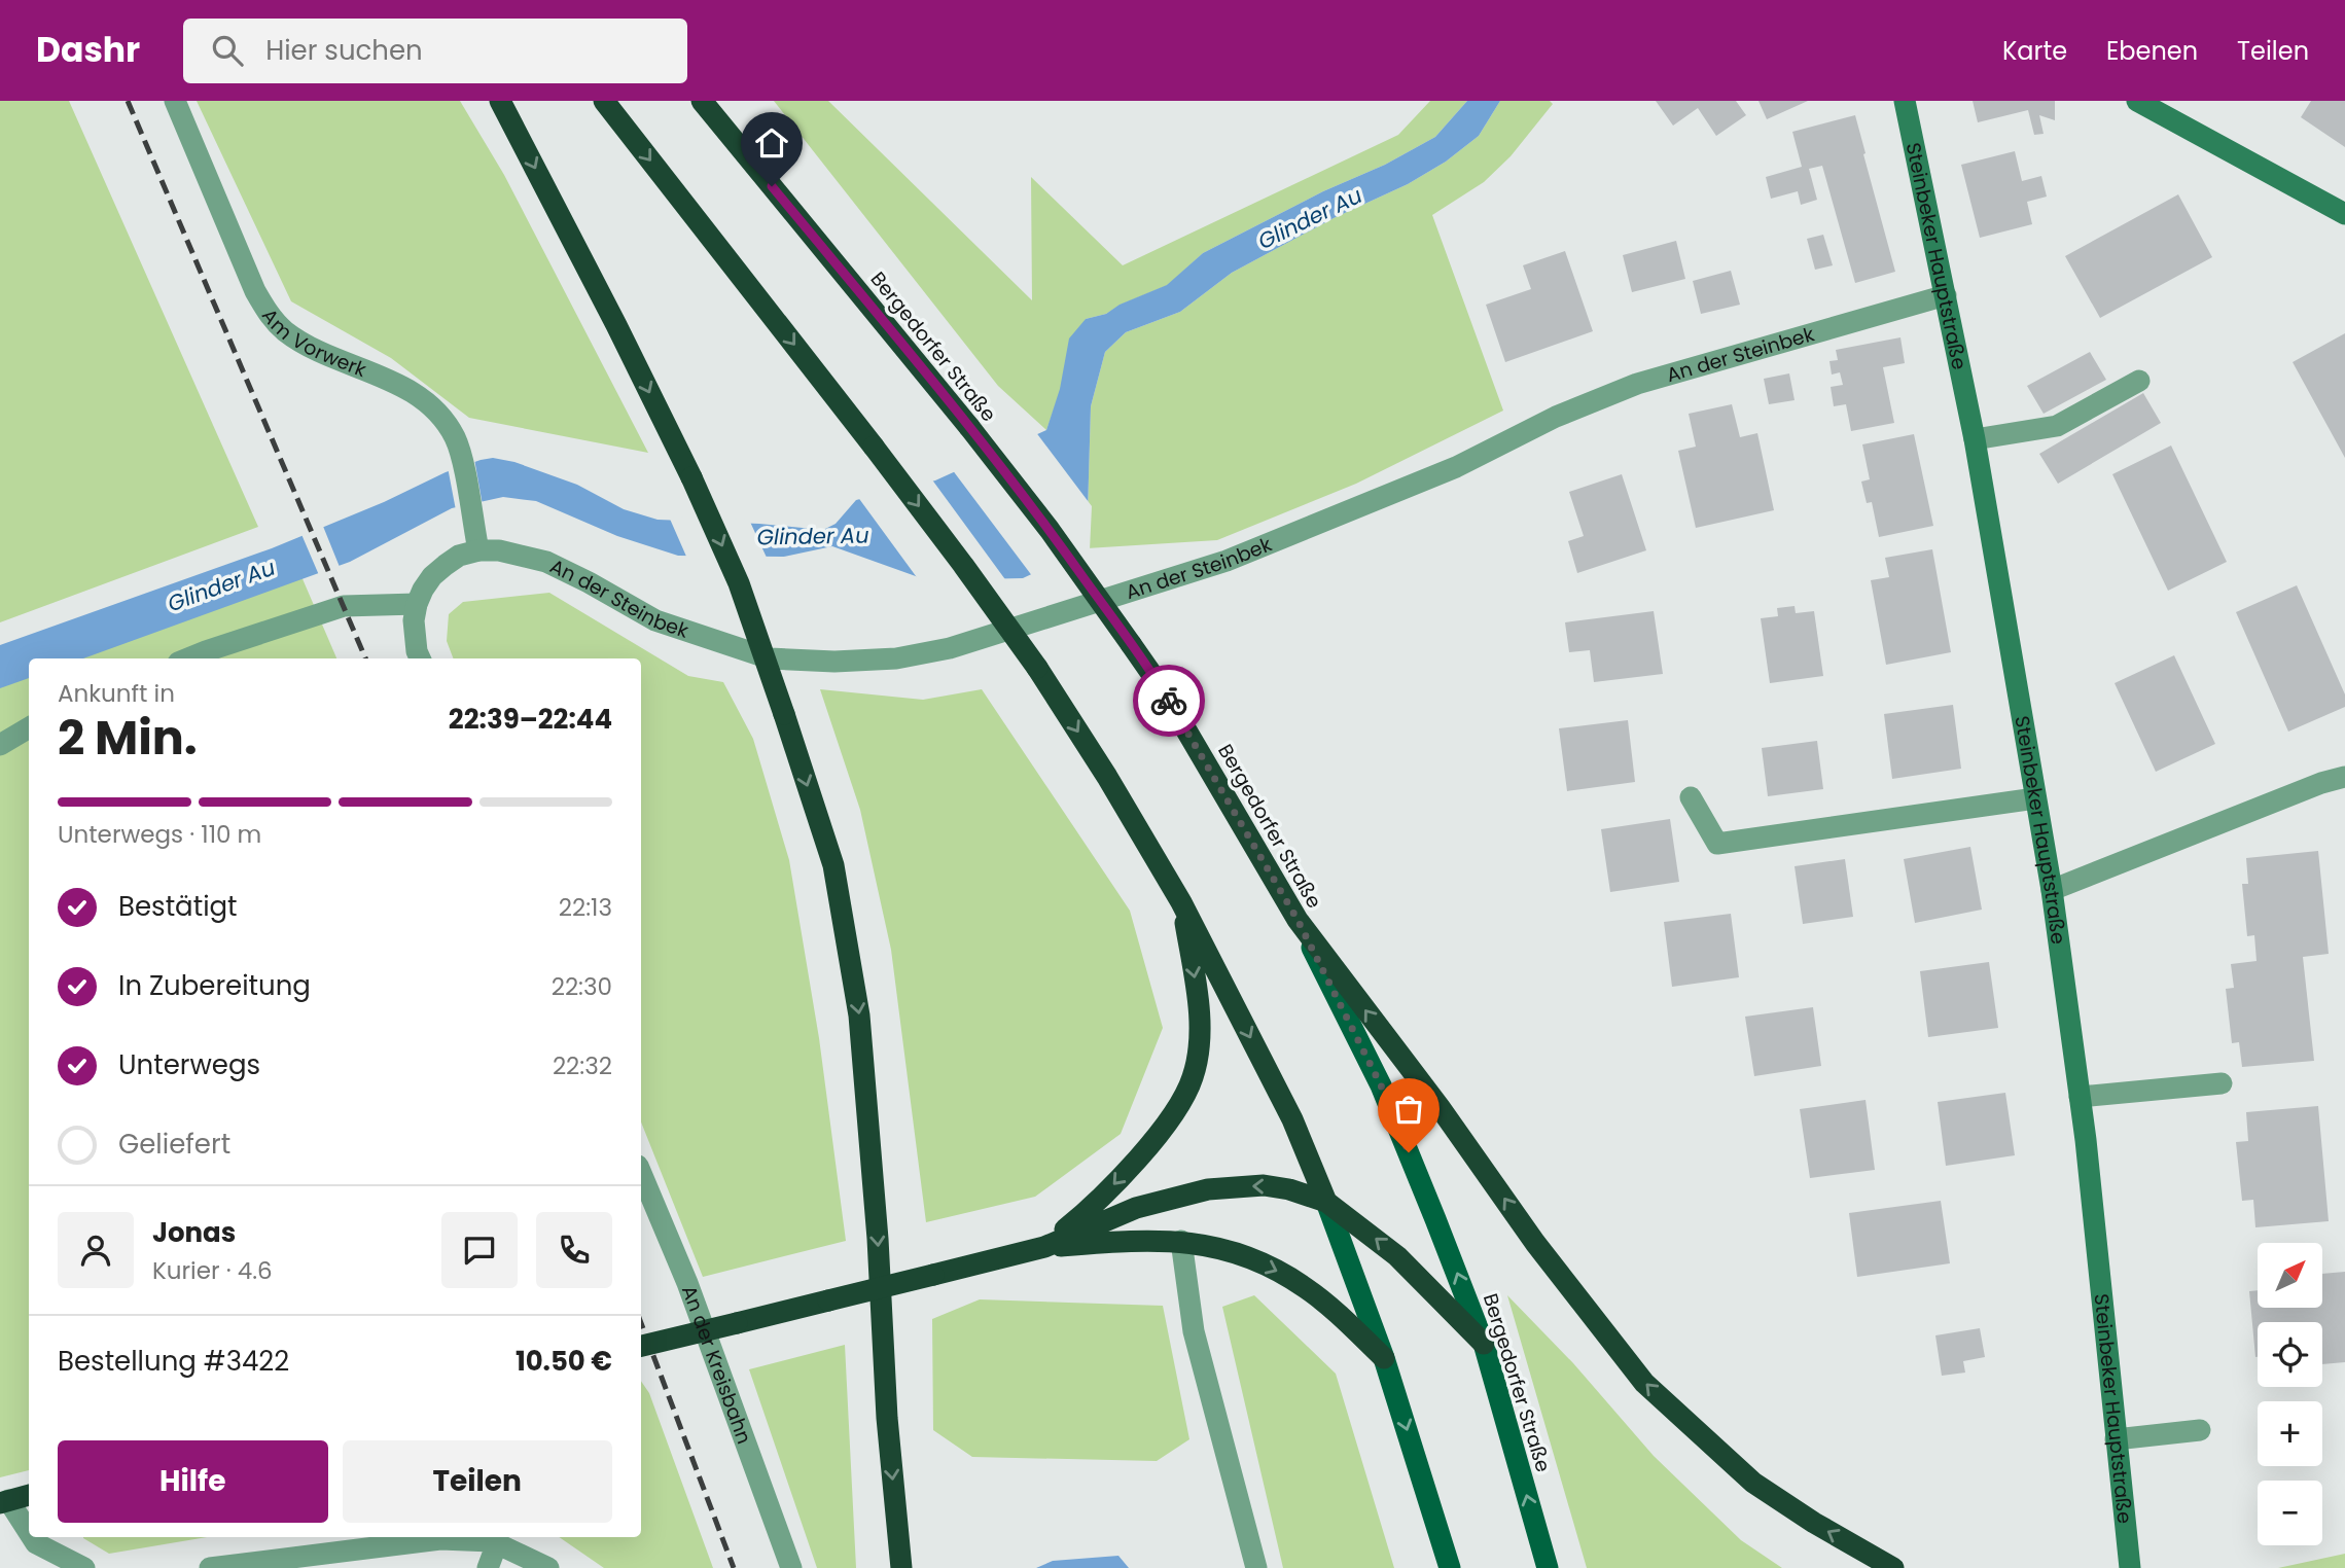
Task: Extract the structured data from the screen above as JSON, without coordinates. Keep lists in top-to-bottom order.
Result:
{
  "streets": {
    "highway": ["Bergedorfer Straße"],
    "street": [
      "Steinbeker Hauptstraße",
      "Am Vorwerk",
      "An der Steinbek",
      "An der Kreisbahn"
    ]
  },
  "crossings": [
    ["Steinbeker Hauptstraße", "An der Steinbek"],
    ["Am Vorwerk", "An der Steinbek"]
  ],
  "water": ["Glinder Au"],
  "north": "top right",
  "page": {
    "header": "Dashr",
    "search": "Hier suchen",
    "nav": ["Karte", "Ebenen", "Teilen"],
    "heading": ["2 Min.", "Ankunft in", "22:39–22:44"],
    "panel": [
      "Jonas",
      "Kurier · 4.6",
      "Bestellung #3422",
      "10.50 €"
    ],
    "bar": "Unterwegs · 110 m",
    "list": [
      ["Bestätigt", "22:13"],
      ["In Zubereitung", "22:30"],
      ["Unterwegs", "22:32"],
      "Geliefert"
    ],
    "map_buttons": ["+", "−"],
    "buttons": ["Hilfe", "Teilen"]
  }
}
